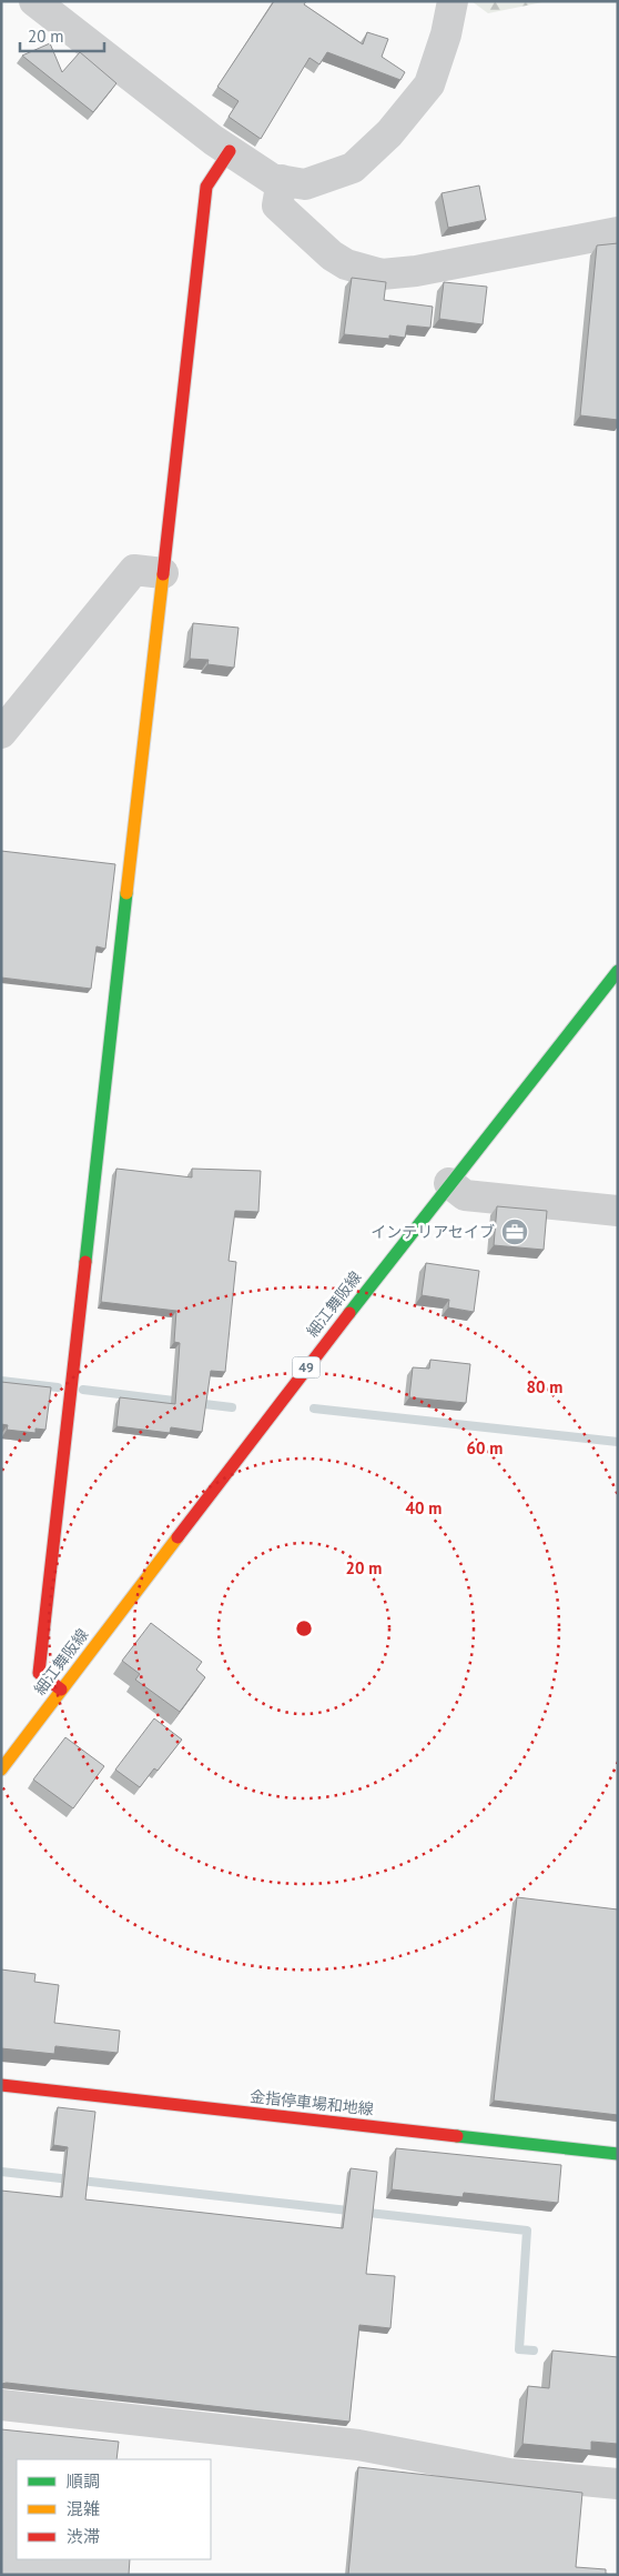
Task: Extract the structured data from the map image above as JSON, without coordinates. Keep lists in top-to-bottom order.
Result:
{
  "streets": {
    "main road": ["細江舞阪線", "49", "金指停車場和地線"]
  },
  "places": {
    "office": ["インテリアセイブ"]
  },
  "legend": ["順調", "混雑", "渋滞"],
  "scale_bar": "20 m",
  "rings": [
    "80 m",
    "60 m",
    "40 m",
    "20 m"
  ]
}
